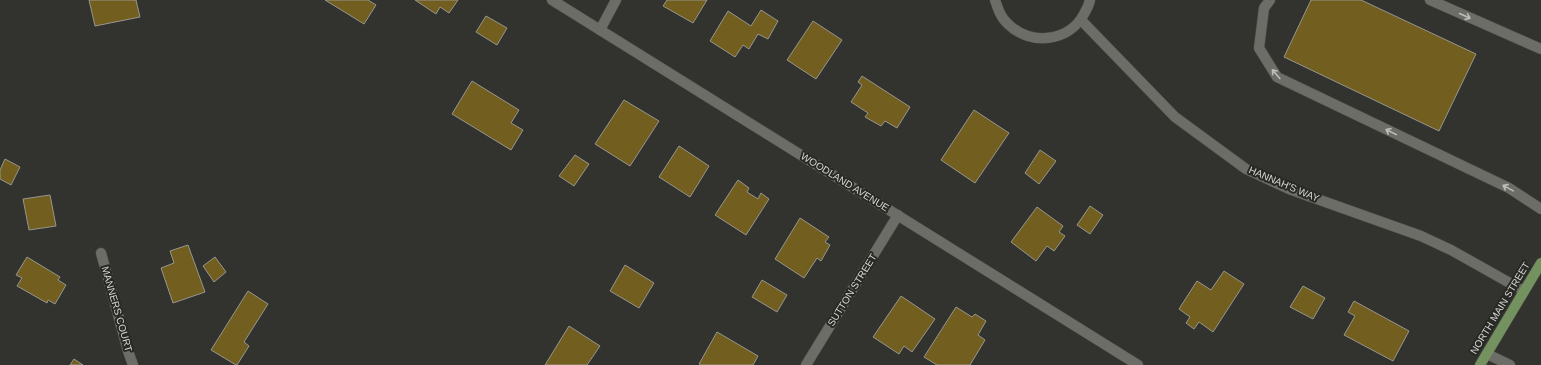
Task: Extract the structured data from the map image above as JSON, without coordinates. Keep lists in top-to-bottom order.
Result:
{
  "streets": {
    "main road": ["NORTH MAIN STREET"],
    "street": [
      "WOODLAND AVENUE",
      "HANNAH'S WAY",
      "SUTTON STREET",
      "MANNERS COURT"
    ]
  },
  "crossings": [
    ["WOODLAND AVENUE", "SUTTON STREET"],
    ["HANNAH'S WAY", "NORTH MAIN STREET"]
  ]
}
